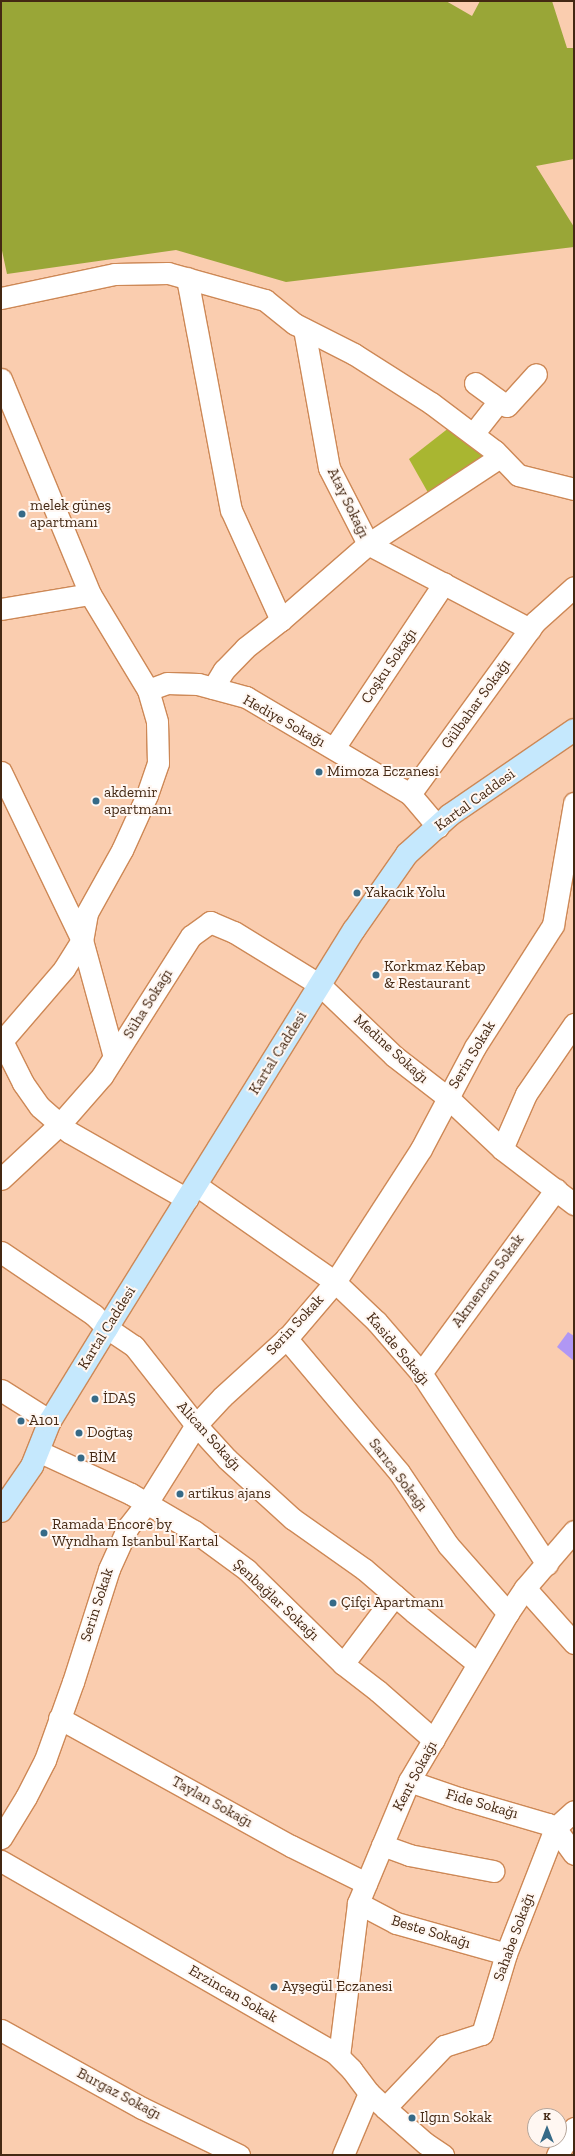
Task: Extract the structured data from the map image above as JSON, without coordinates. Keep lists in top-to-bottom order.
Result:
{
  "streets": {
    "main road": ["Kartal Caddesi"],
    "street": [
      "Atay Sokağı",
      "Coşku Sokağı",
      "Gülbahar Sokağı",
      "Hediye Sokağı",
      "Süha Sokağı",
      "Medine Sokağı",
      "Serin Sokak",
      "Akmencan Sokak",
      "Kaside Sokağı",
      "Alican Sokağı",
      "Sarıca Sokağı",
      "Şenbağlar Sokağı",
      "Kent Sokağı",
      "Taylan Sokağı",
      "Fide Sokağı",
      "Beste Sokağı",
      "Sahabe Sokağı",
      "Erzincan Sokak",
      "Burgaz Sokağı"
    ]
  },
  "crossings": [
    ["Atay Sokağı", "Coşku Sokağı"],
    ["Atay Sokağı", "Gülbahar Sokağı"],
    ["Coşku Sokağı", "Hediye Sokağı"],
    ["Gülbahar Sokağı", "Hediye Sokağı"],
    ["Kartal Caddesi", "Süha Sokağı"],
    ["Kartal Caddesi", "Medine Sokağı"],
    ["Kartal Caddesi", "Kaside Sokağı"],
    ["Kartal Caddesi", "Alican Sokağı"],
    ["Kartal Caddesi", "Şenbağlar Sokağı"],
    ["Süha Sokağı", "Medine Sokağı"],
    ["Süha Sokağı", "Kaside Sokağı"],
    ["Medine Sokağı", "Serin Sokak"],
    ["Medine Sokağı", "Akmencan Sokak"],
    ["Serin Sokak", "Kaside Sokağı"],
    ["Serin Sokak", "Alican Sokağı"],
    ["Serin Sokak", "Sarıca Sokağı"],
    ["Serin Sokak", "Şenbağlar Sokağı"],
    ["Serin Sokak", "Taylan Sokağı"],
    ["Akmencan Sokak", "Kaside Sokağı"],
    ["Kaside Sokağı", "Kent Sokağı"],
    ["Alican Sokağı", "Kent Sokağı"],
    ["Sarıca Sokağı", "Kent Sokağı"],
    ["Şenbağlar Sokağı", "Kent Sokağı"],
    ["Kent Sokağı", "Taylan Sokağı"],
    ["Kent Sokağı", "Fide Sokağı"],
    ["Kent Sokağı", "Beste Sokağı"],
    ["Kent Sokağı", "Erzincan Sokak"],
    ["Fide Sokağı", "Sahabe Sokağı"],
    ["Beste Sokağı", "Sahabe Sokağı"],
    ["Sahabe Sokağı", "Erzincan Sokak"]
  ],
  "places": [
    "melek güneş apartmanı",
    "Mimoza Eczanesi",
    "akdemir apartmanı",
    "Yakacık Yolu",
    "Korkmaz Kebap & Restaurant",
    "İDAŞ",
    "A101",
    "Doğtaş",
    "BİM",
    "artikus ajans",
    "Ramada Encore by Wyndham Istanbul Kartal",
    "Çifçi Apartmanı",
    "Ayşegül Eczanesi",
    "Ilgın Sokak"
  ],
  "north": "top"
}
